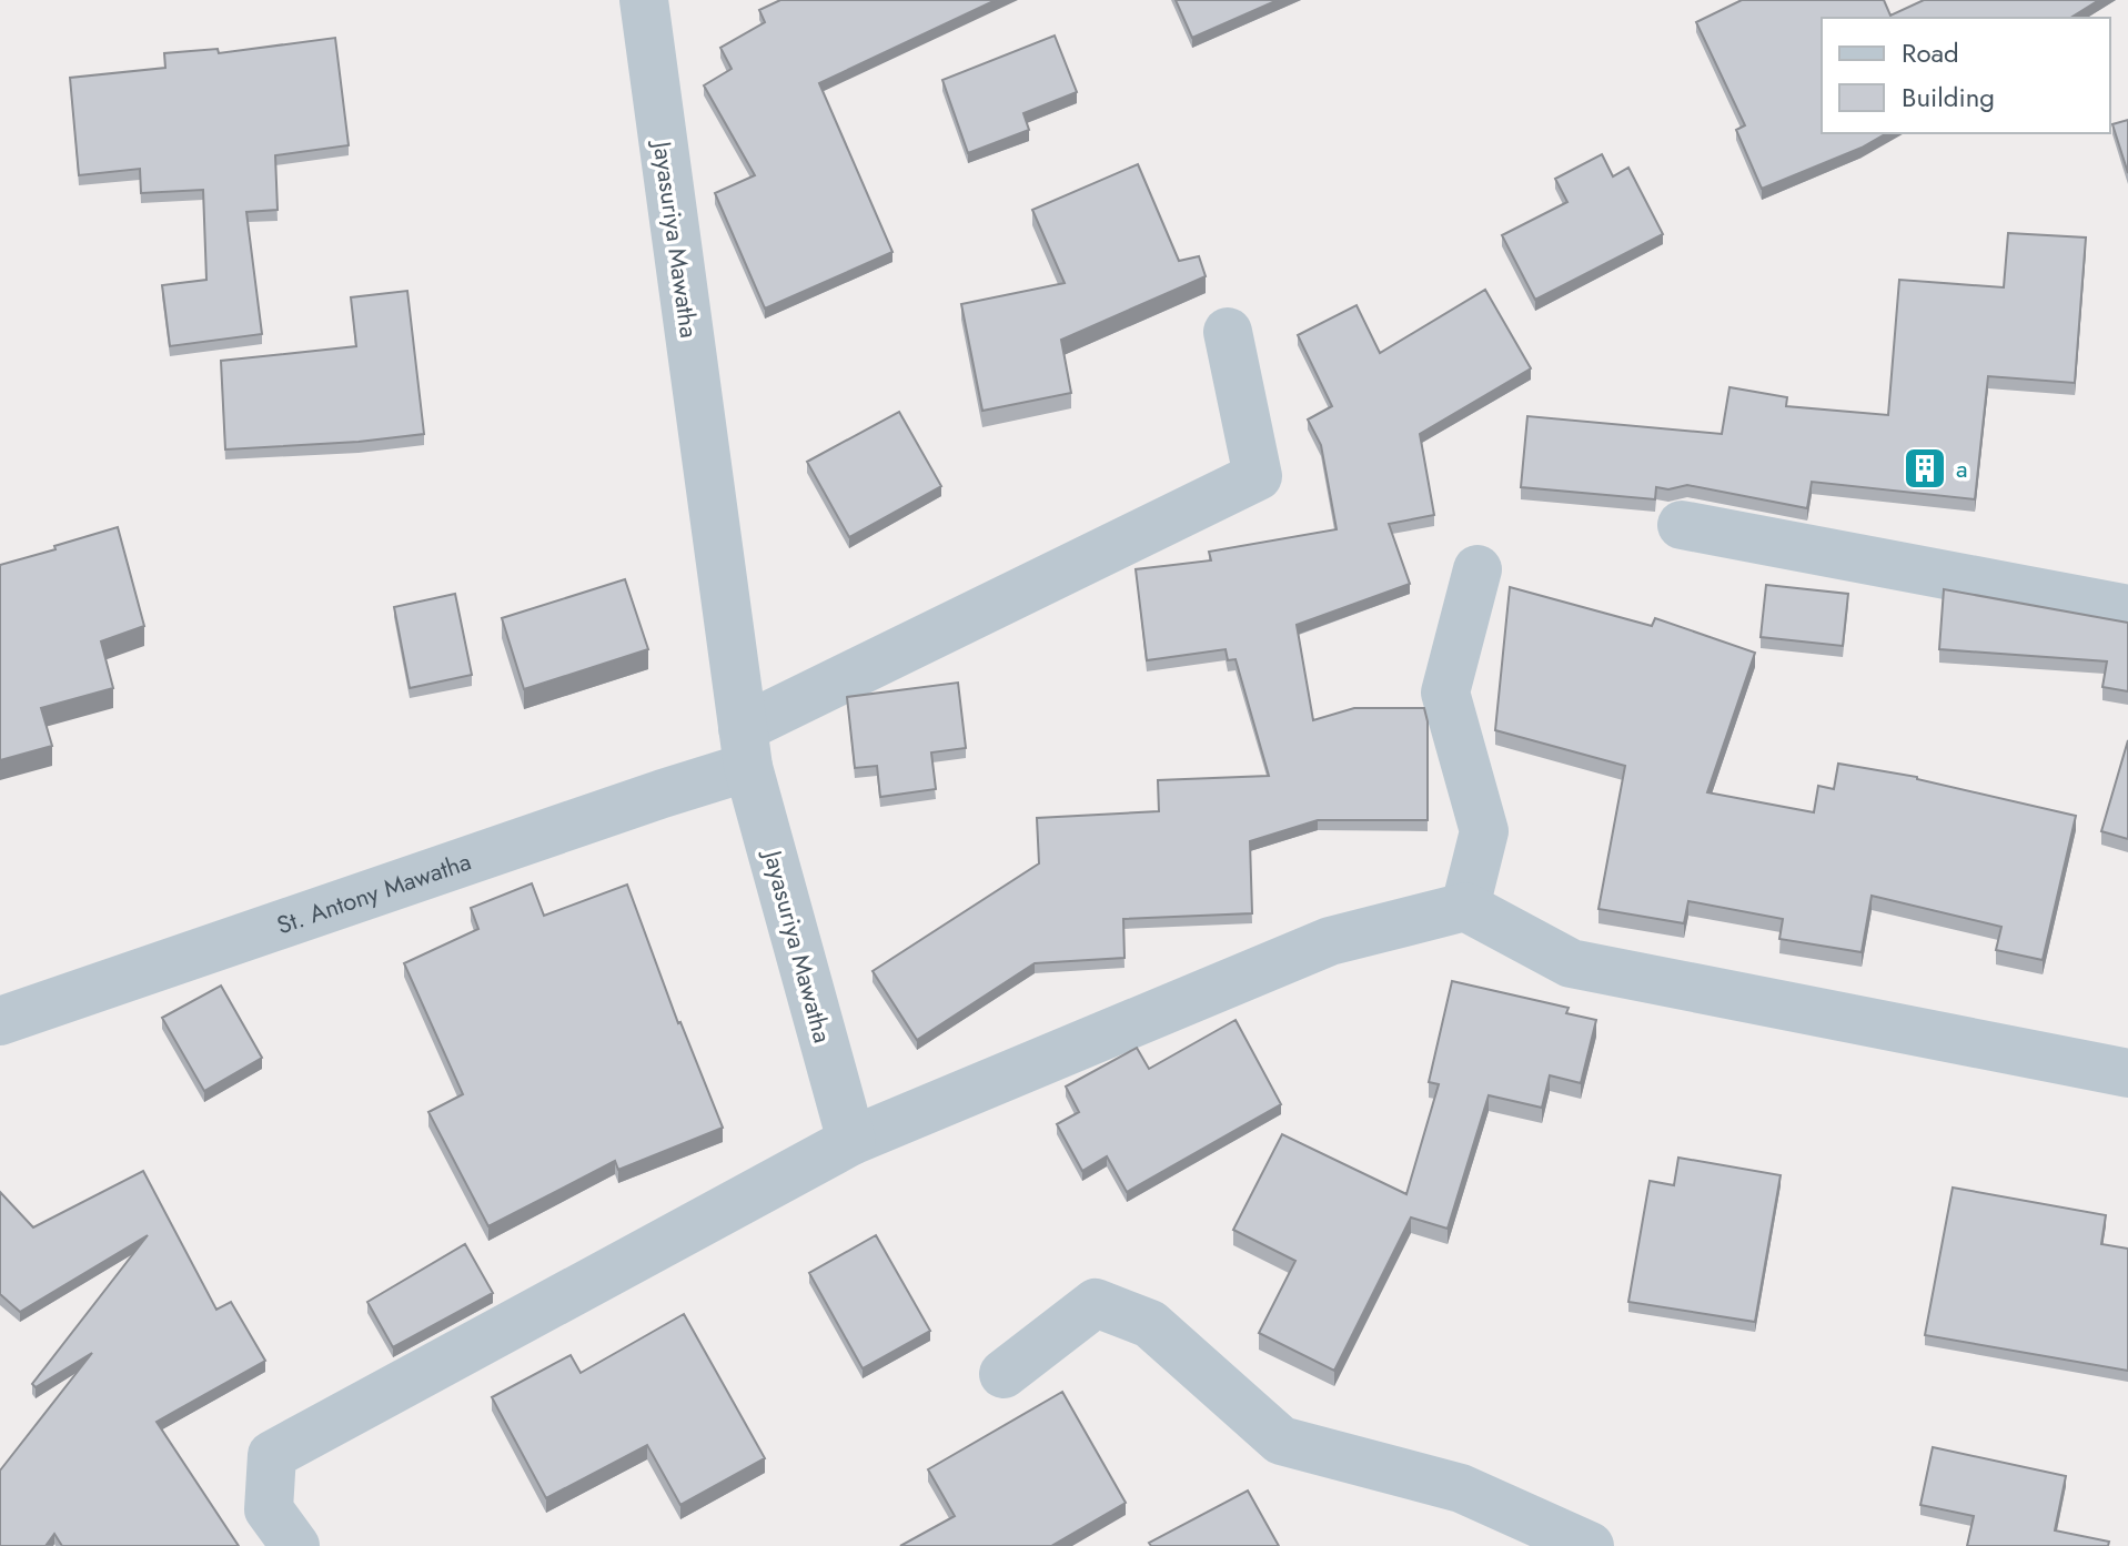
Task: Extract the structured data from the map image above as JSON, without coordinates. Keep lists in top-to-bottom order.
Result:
{
  "streets": {
    "street": ["Jayasuriya Mawatha", "St. Antony Mawatha"]
  },
  "crossings": [
    ["Jayasuriya Mawatha", "St. Antony Mawatha"]
  ],
  "places": {
    "building": ["a"]
  },
  "legend": ["Road", "Building"]
}
